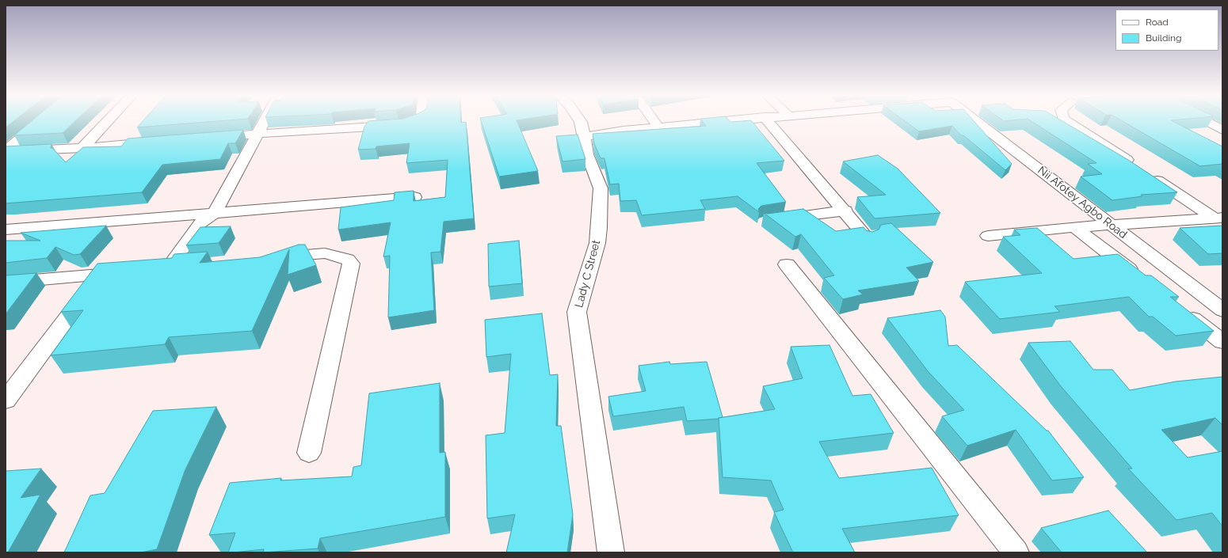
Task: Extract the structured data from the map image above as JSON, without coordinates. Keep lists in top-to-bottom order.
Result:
{
  "streets": {
    "street": ["Nii Afotey Agbo Road", "Lady C Street"]
  },
  "legend": ["Road", "Building"]
}
